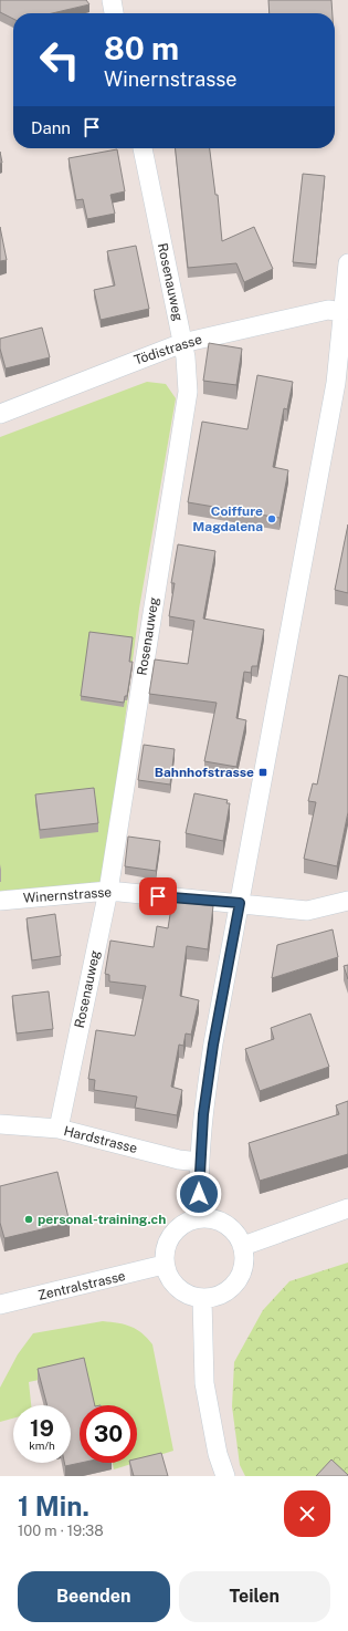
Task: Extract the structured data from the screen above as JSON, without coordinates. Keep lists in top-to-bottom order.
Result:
{
  "streets": {
    "street": [
      "Rosenauweg",
      "Tödistrasse",
      "Winernstrasse",
      "Hardstrasse",
      "Zentralstrasse"
    ]
  },
  "crossings": [
    ["Rosenauweg", "Tödistrasse"],
    ["Rosenauweg", "Winernstrasse"],
    ["Rosenauweg", "Hardstrasse"]
  ],
  "places": {
    "other": ["Coiffure Magdalena", "personal-training.ch"],
    "transit": ["Bahnhofstrasse"]
  },
  "page": {
    "turn": ["80 m", "Winernstrasse"],
    "then": "Dann",
    "speed": "19 km/h",
    "limit": "30",
    "heading": ["1 Min.", "100 m · 19:38"],
    "buttons": ["Beenden", "Teilen"]
  }
}
